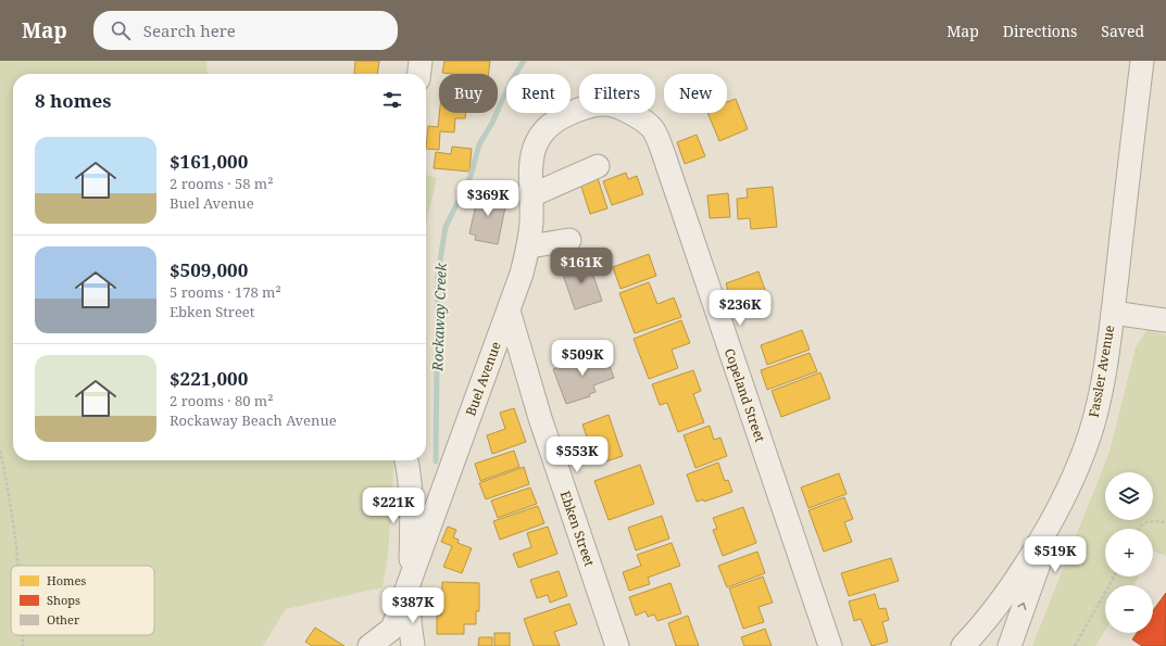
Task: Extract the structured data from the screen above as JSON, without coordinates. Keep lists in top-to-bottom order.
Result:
{
  "streets": {
    "street": [
      "Fassler Avenue",
      "Buel Avenue",
      "Copeland Street",
      "Ebken Street"
    ]
  },
  "crossings": [
    ["Buel Avenue", "Copeland Street"],
    ["Buel Avenue", "Ebken Street"]
  ],
  "water": ["Rockaway Creek"],
  "legend": ["Homes", "Shops", "Other"],
  "page": {
    "header": "Map",
    "search": "Search here",
    "nav": ["Map", "Directions", "Saved"],
    "chip": [
      "Buy",
      "Rent",
      "Filters",
      "New"
    ],
    "heading": "8 homes",
    "list": [
      {
        "name": "$161,000",
        "note": "2 rooms · 58 m² · Buel Avenue"
      },
      {
        "name": "$509,000",
        "note": "5 rooms · 178 m² · Ebken Street"
      },
      {
        "name": "$221,000",
        "note": "2 rooms · 80 m² · Rockaway Beach Avenue"
      }
    ],
    "price": [
      "$369K",
      "$161K",
      "$236K",
      "$509K",
      "$553K",
      "$221K",
      "$519K",
      "$387K"
    ],
    "map_buttons": ["+", "−"]
  }
}
